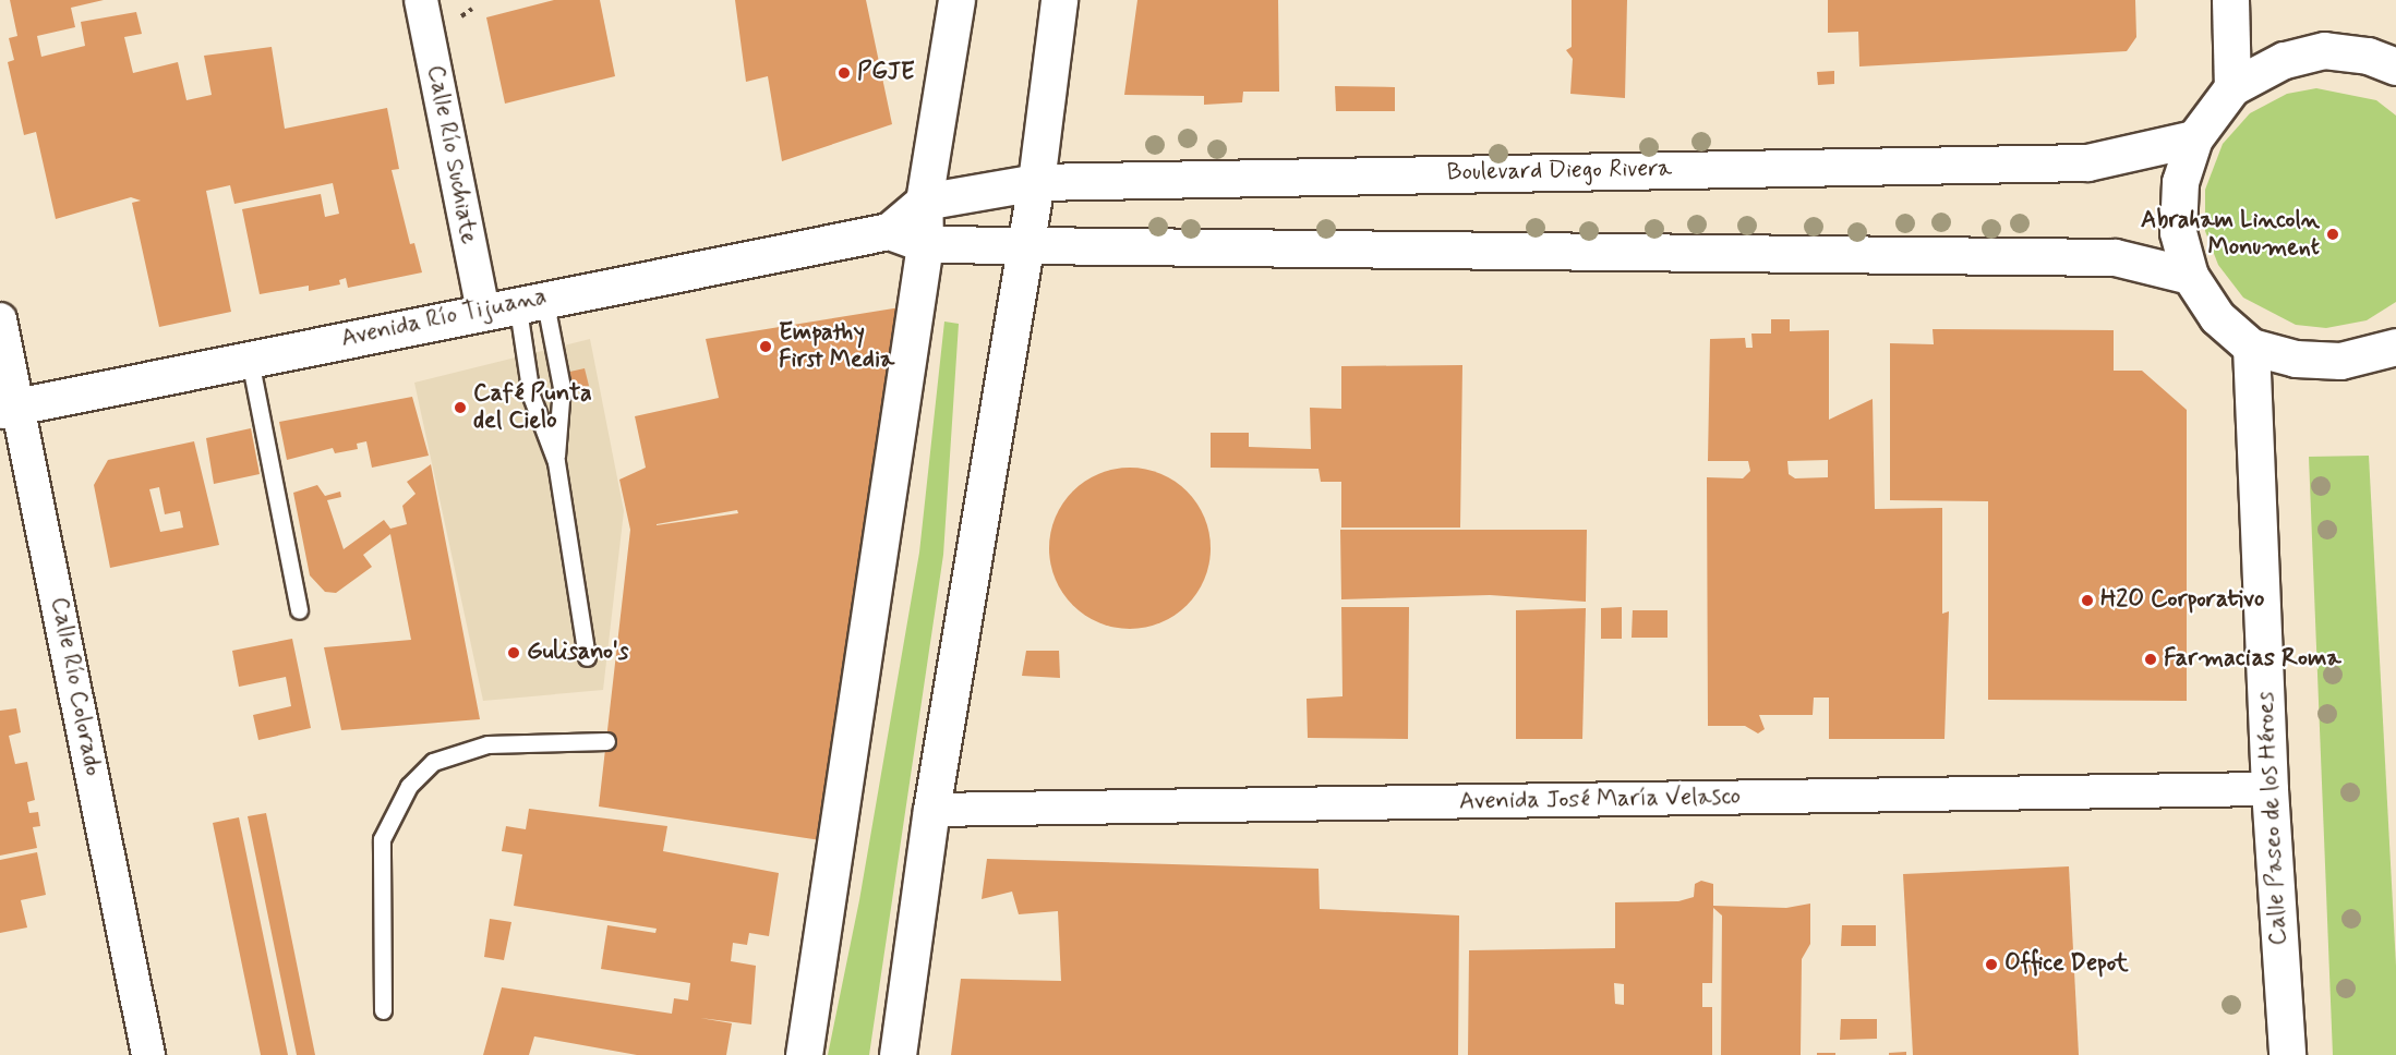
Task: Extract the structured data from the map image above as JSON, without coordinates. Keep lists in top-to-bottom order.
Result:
{
  "streets": {
    "main road": ["Boulevard Diego Rivera", "Avenida Río Tijuana", "Calle Paseo de los Héroes"],
    "street": ["Calle Río Suchiate", "Calle Río Colorado", "Avenida José María Velasco"]
  },
  "crossings": [
    ["Calle Río Suchiate", "Avenida Río Tijuana"],
    ["Boulevard Diego Rivera", "Avenida Río Tijuana"],
    ["Avenida Río Tijuana", "Calle Río Colorado"],
    ["Avenida José María Velasco", "Calle Paseo de los Héroes"]
  ],
  "places": [
    "PGJE",
    "Abraham Lincoln Monument",
    "Empathy First Media",
    "Café Punta del Cielo",
    "H2O Corporativo",
    "Gulisano's",
    "Farmacias Roma",
    "Office Depot"
  ]
}
